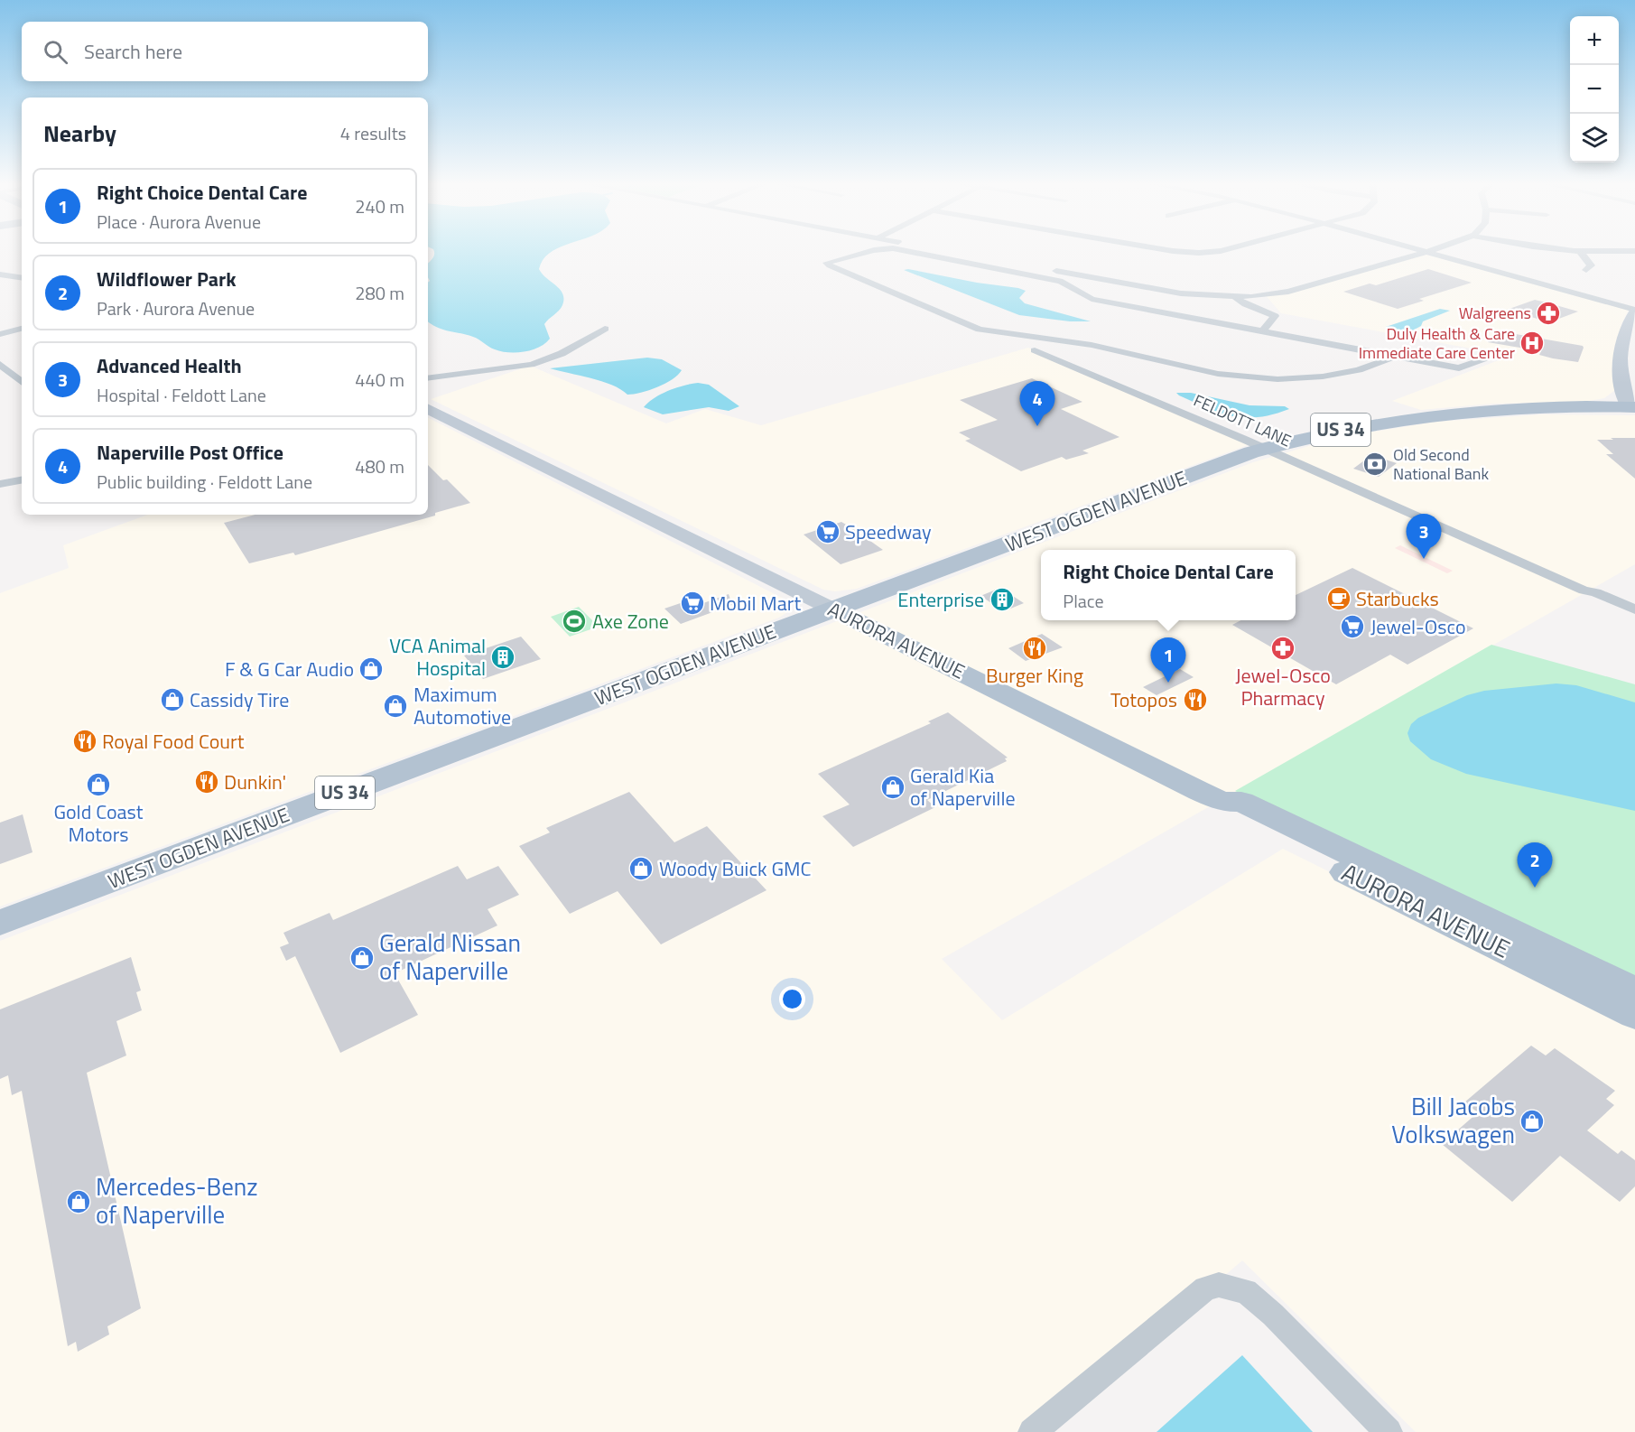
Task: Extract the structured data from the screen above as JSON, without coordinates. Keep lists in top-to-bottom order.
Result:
{
  "streets": {
    "main road": ["US 34", "WEST OGDEN AVENUE", "AURORA AVENUE"],
    "street": ["FELDOTT LANE"]
  },
  "crossings": [
    ["FELDOTT LANE", "WEST OGDEN AVENUE"],
    ["WEST OGDEN AVENUE", "AURORA AVENUE"]
  ],
  "places": {
    "pharmacy": ["Walgreens", "Jewel-Osco Pharmacy"],
    "hospital": ["Duly Health & Care Immediate Care Center"],
    "bank": ["Old Second National Bank"],
    "supermarket": ["Speedway", "Mobil Mart", "Jewel-Osco"],
    "cafe": ["Starbucks"],
    "building": ["Enterprise", "VCA Animal Hospital"],
    "sports": ["Axe Zone"],
    "restaurant": [
      "Burger King",
      "Totopos",
      "Royal Food Court",
      "Dunkin'"
    ],
    "shop": [
      "F & G Car Audio",
      "Cassidy Tire",
      "Maximum Automotive",
      "Gold Coast Motors",
      "Gerald Kia of Naperville",
      "Woody Buick GMC",
      "Gerald Nissan of Naperville",
      "Bill Jacobs Volkswagen",
      "Mercedes-Benz of Naperville"
    ]
  },
  "page": {
    "map_buttons": ["+", "−"],
    "search": "Search here",
    "heading": ["Nearby", "4 results"],
    "list": [
      {
        "mark": "1",
        "name": "Right Choice Dental Care",
        "note": "Place · Aurora Avenue",
        "value": "240 m"
      },
      {
        "mark": "2",
        "name": "Wildflower Park",
        "note": "Park · Aurora Avenue",
        "value": "280 m"
      },
      {
        "mark": "3",
        "name": "Advanced Health",
        "note": "Hospital · Feldott Lane",
        "value": "440 m"
      },
      {
        "mark": "4",
        "name": "Naperville Post Office",
        "note": "Public building · Feldott Lane",
        "value": "480 m"
      }
    ],
    "pins": [
      "4",
      "3",
      "1",
      "2"
    ],
    "popup": ["Right Choice Dental Care", "Place"]
  }
}
